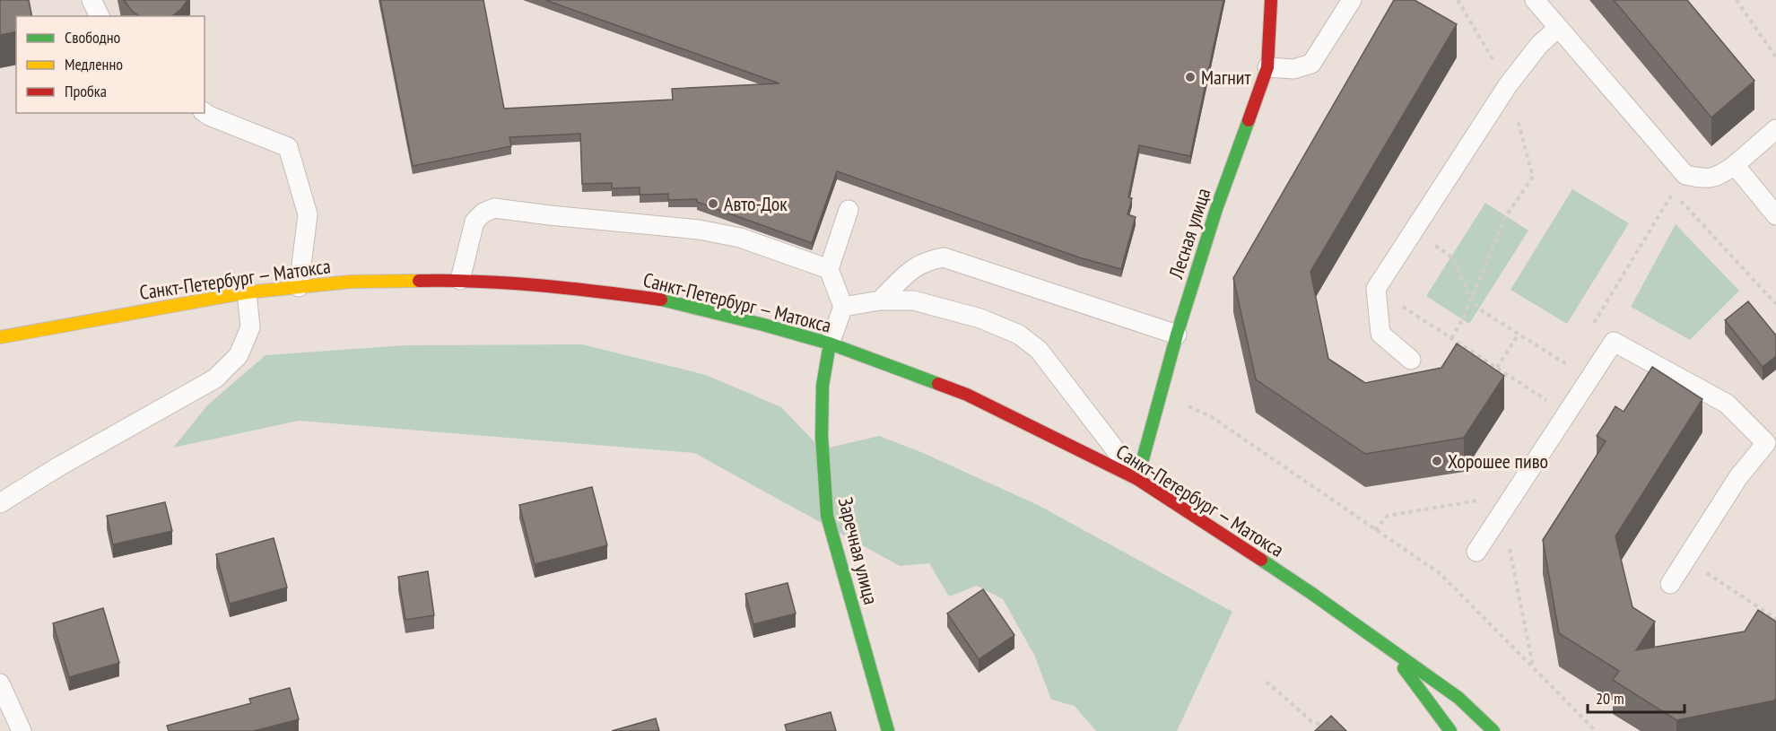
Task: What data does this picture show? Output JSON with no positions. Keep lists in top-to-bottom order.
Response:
{
  "streets": {
    "main road": ["Лесная улица", "Санкт-Петербург — Матокса", "Заречная улица"]
  },
  "crossings": [
    ["Лесная улица", "Санкт-Петербург — Матокса"],
    ["Санкт-Петербург — Матокса", "Заречная улица"]
  ],
  "places": ["Магнит", "Авто-Док", "Хорошее пиво"],
  "legend": ["Свободно", "Медленно", "Пробка"],
  "scale_bar": "20 m"
}
